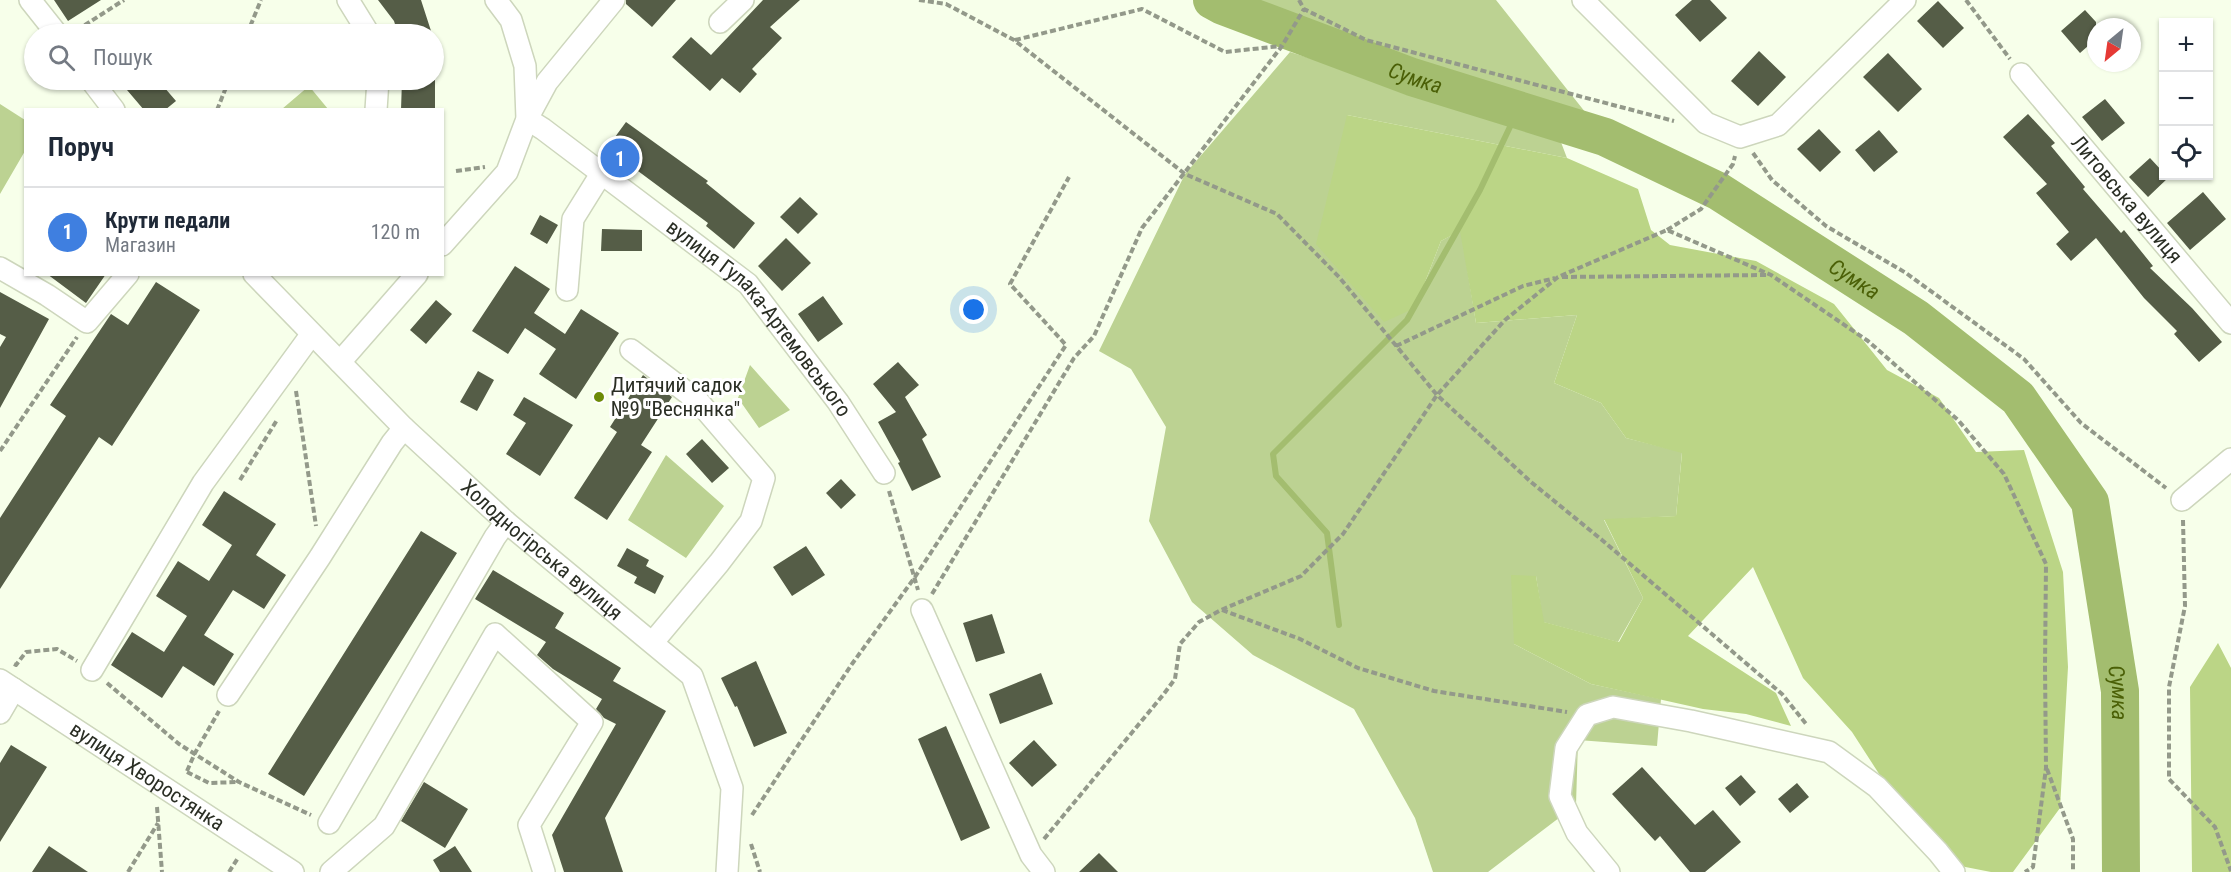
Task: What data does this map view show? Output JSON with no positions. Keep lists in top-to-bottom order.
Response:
{
  "streets": {
    "street": [
      "Литовська вулиця",
      "вулиця Гулака-Артемовського",
      "Холодногірська вулиця",
      "вулиця Хворостянка"
    ]
  },
  "water": ["Сумка"],
  "places": ["Дитячий садок №9 \"Веснянка\""],
  "north": "bottom left",
  "page": {
    "map_buttons": ["+", "−"],
    "search": "Пошук",
    "heading": "Поруч",
    "pins": "1",
    "list": [
      {
        "mark": "1",
        "name": "Крути педали",
        "note": "Магазин",
        "value": "120 m"
      }
    ]
  }
}
